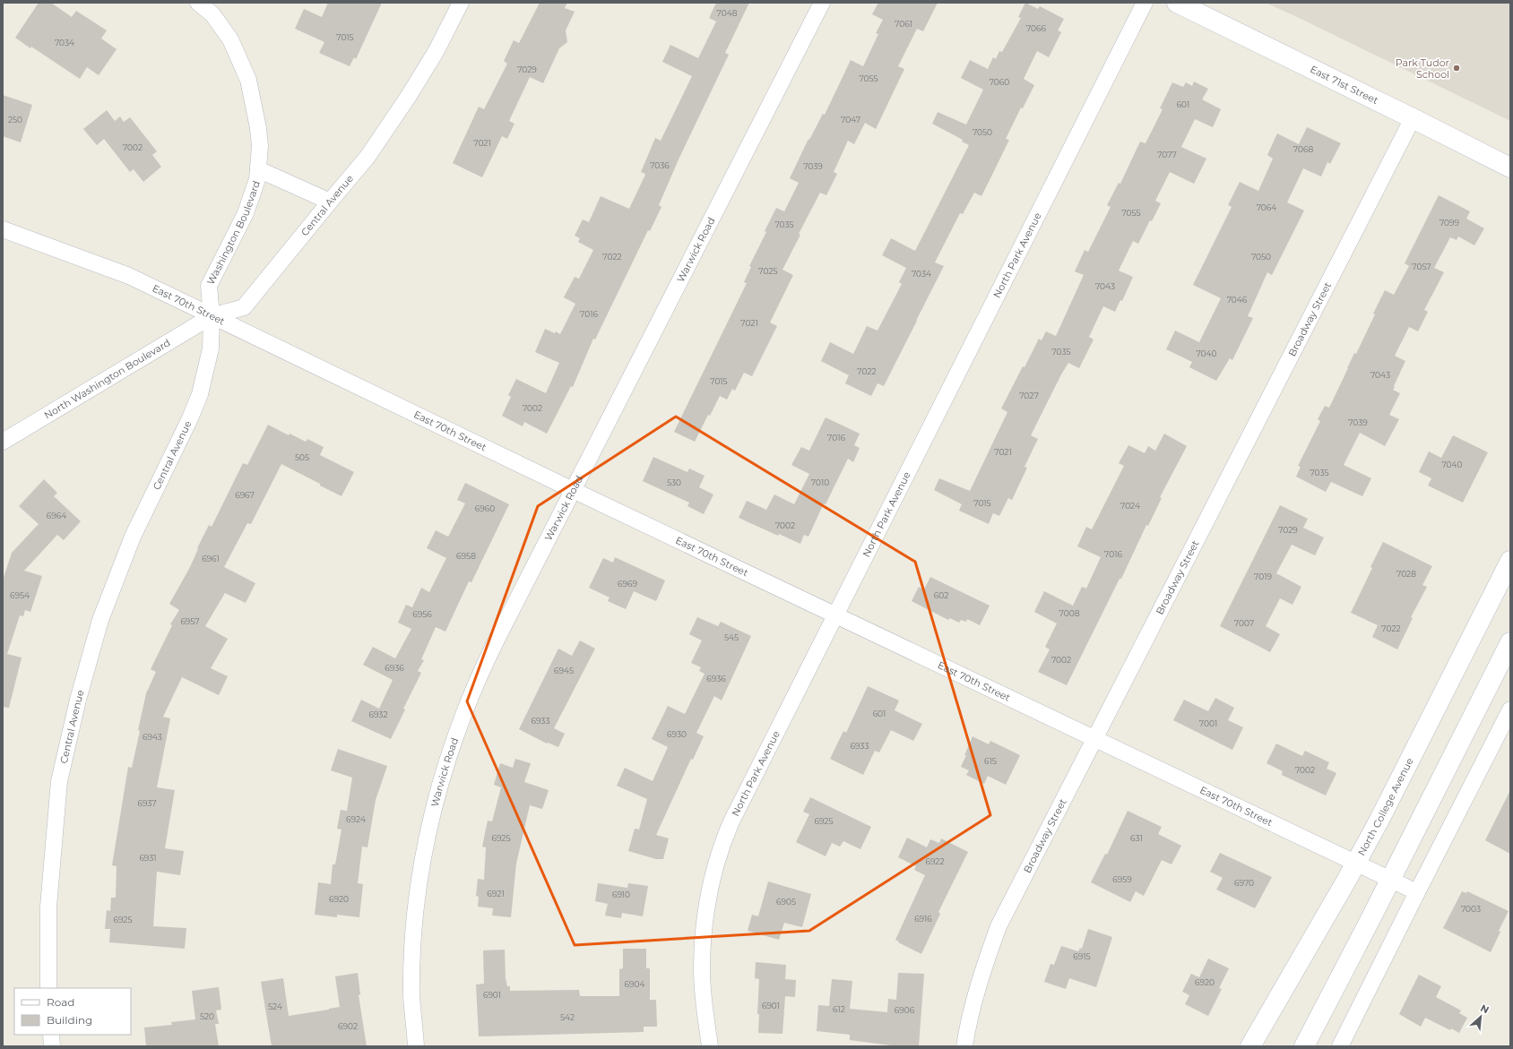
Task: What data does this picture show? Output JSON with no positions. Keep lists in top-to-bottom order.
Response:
{
  "streets": {
    "main road": ["East 71st Street", "North College Avenue"],
    "street": [
      "Central Avenue",
      "Washington Boulevard",
      "Warwick Road",
      "North Park Avenue",
      "East 70th Street",
      "Broadway Street",
      "North Washington Boulevard"
    ]
  },
  "crossings": [
    ["East 71st Street", "Broadway Street"],
    ["Central Avenue", "Washington Boulevard"],
    ["Central Avenue", "East 70th Street"],
    ["Central Avenue", "North Washington Boulevard"],
    ["Washington Boulevard", "East 70th Street"],
    ["Washington Boulevard", "North Washington Boulevard"],
    ["Warwick Road", "East 70th Street"],
    ["North Park Avenue", "East 70th Street"],
    ["East 70th Street", "Broadway Street"],
    ["East 70th Street", "North Washington Boulevard"],
    ["East 70th Street", "North College Avenue"]
  ],
  "places": ["Park Tudor School"],
  "house_numbers": [
    "7048",
    "7061",
    "7066",
    "7015",
    "7034",
    "7029",
    "7055",
    "7060",
    "601",
    "250",
    "7047",
    "7050",
    "7021",
    "7002",
    "7068",
    "7077",
    "7036",
    "7039",
    "7064",
    "7055",
    "7099",
    "7035",
    "7022",
    "7050",
    "7057",
    "7025",
    "7034",
    "7043",
    "7046",
    "7016",
    "7021",
    "7035",
    "7040",
    "7022",
    "7043",
    "7015",
    "7027",
    "7002",
    "7039",
    "7016",
    "7021",
    "505",
    "7040",
    "7035",
    "530",
    "7010",
    "6967",
    "7015",
    "7024",
    "6960",
    "6964",
    "7002",
    "7029",
    "7016",
    "6958",
    "6961",
    "7028",
    "7019",
    "6969",
    "6954",
    "602",
    "7008",
    "6956",
    "6957",
    "7007",
    "7022",
    "545",
    "7002",
    "6936",
    "6945",
    "6936",
    "601",
    "6932",
    "6933",
    "7001",
    "6930",
    "6943",
    "6933",
    "615",
    "7002",
    "6937",
    "6924",
    "6925",
    "6925",
    "631",
    "6931",
    "6922",
    "6959",
    "6970",
    "6921",
    "6910",
    "6920",
    "6905",
    "7003",
    "6916",
    "6925",
    "6915",
    "6920",
    "6904",
    "6901",
    "6901",
    "524",
    "612",
    "6906",
    "520",
    "542",
    "6902"
  ],
  "legend": ["Road", "Building"],
  "north": "top right"
}
